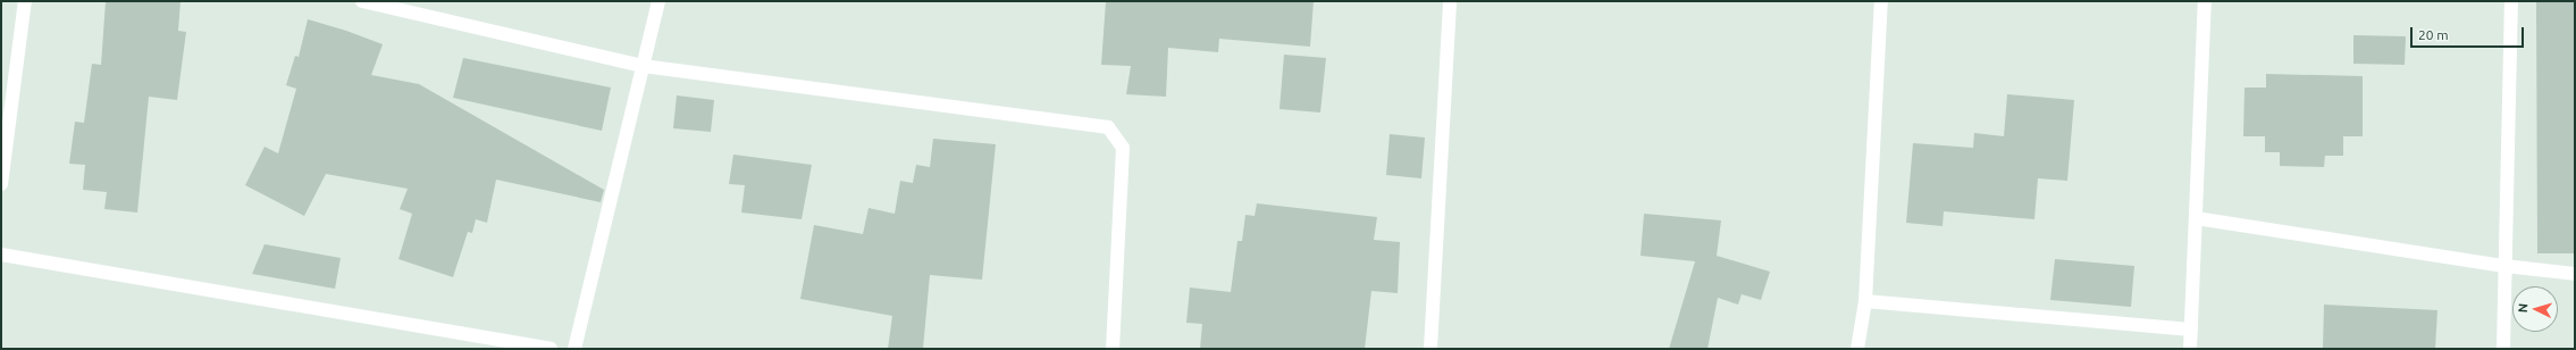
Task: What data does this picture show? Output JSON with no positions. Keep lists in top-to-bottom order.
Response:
{
  "scale_bar": "20 m",
  "north": "left"
}
